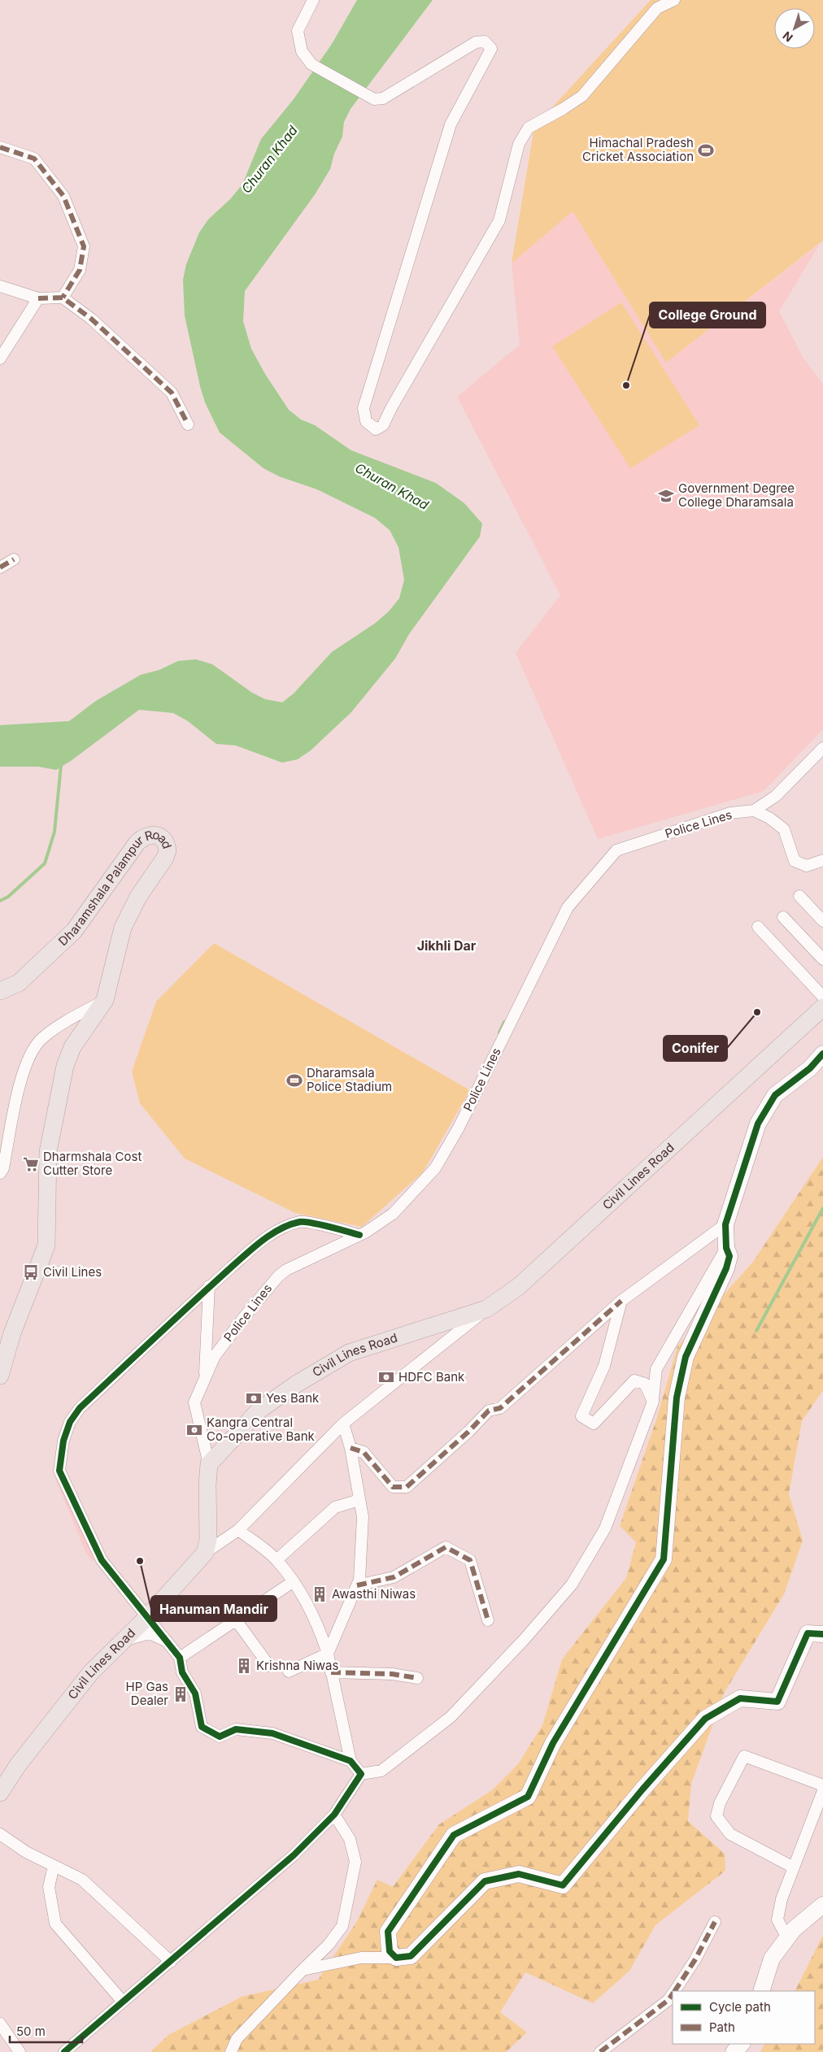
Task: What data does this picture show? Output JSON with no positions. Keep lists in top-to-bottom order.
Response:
{
  "streets": {
    "main road": ["Dharamshala Palampur Road", "Civil Lines Road"],
    "street": ["Police Lines"]
  },
  "crossings": [
    ["Police Lines", "Civil Lines Road"]
  ],
  "districts": ["Jikhli Dar"],
  "water": ["Churan Khad"],
  "places": {
    "sports": ["Himachal Pradesh Cricket Association", "Dharamsala Police Stadium"],
    "other": ["College Ground", "Conifer", "Hanuman Mandir"],
    "school or university": ["Government Degree College Dharamsala"],
    "supermarket": ["Dharmshala Cost Cutter Store"],
    "bus stop": ["Civil Lines"],
    "bank": ["HDFC Bank", "Yes Bank", "Kangra Central Co-operative Bank"],
    "building": ["Awasthi Niwas", "Krishna Niwas", "HP Gas Dealer"]
  },
  "legend": ["Cycle path", "Path"],
  "scale_bar": "50 m",
  "north": "bottom left"
}
